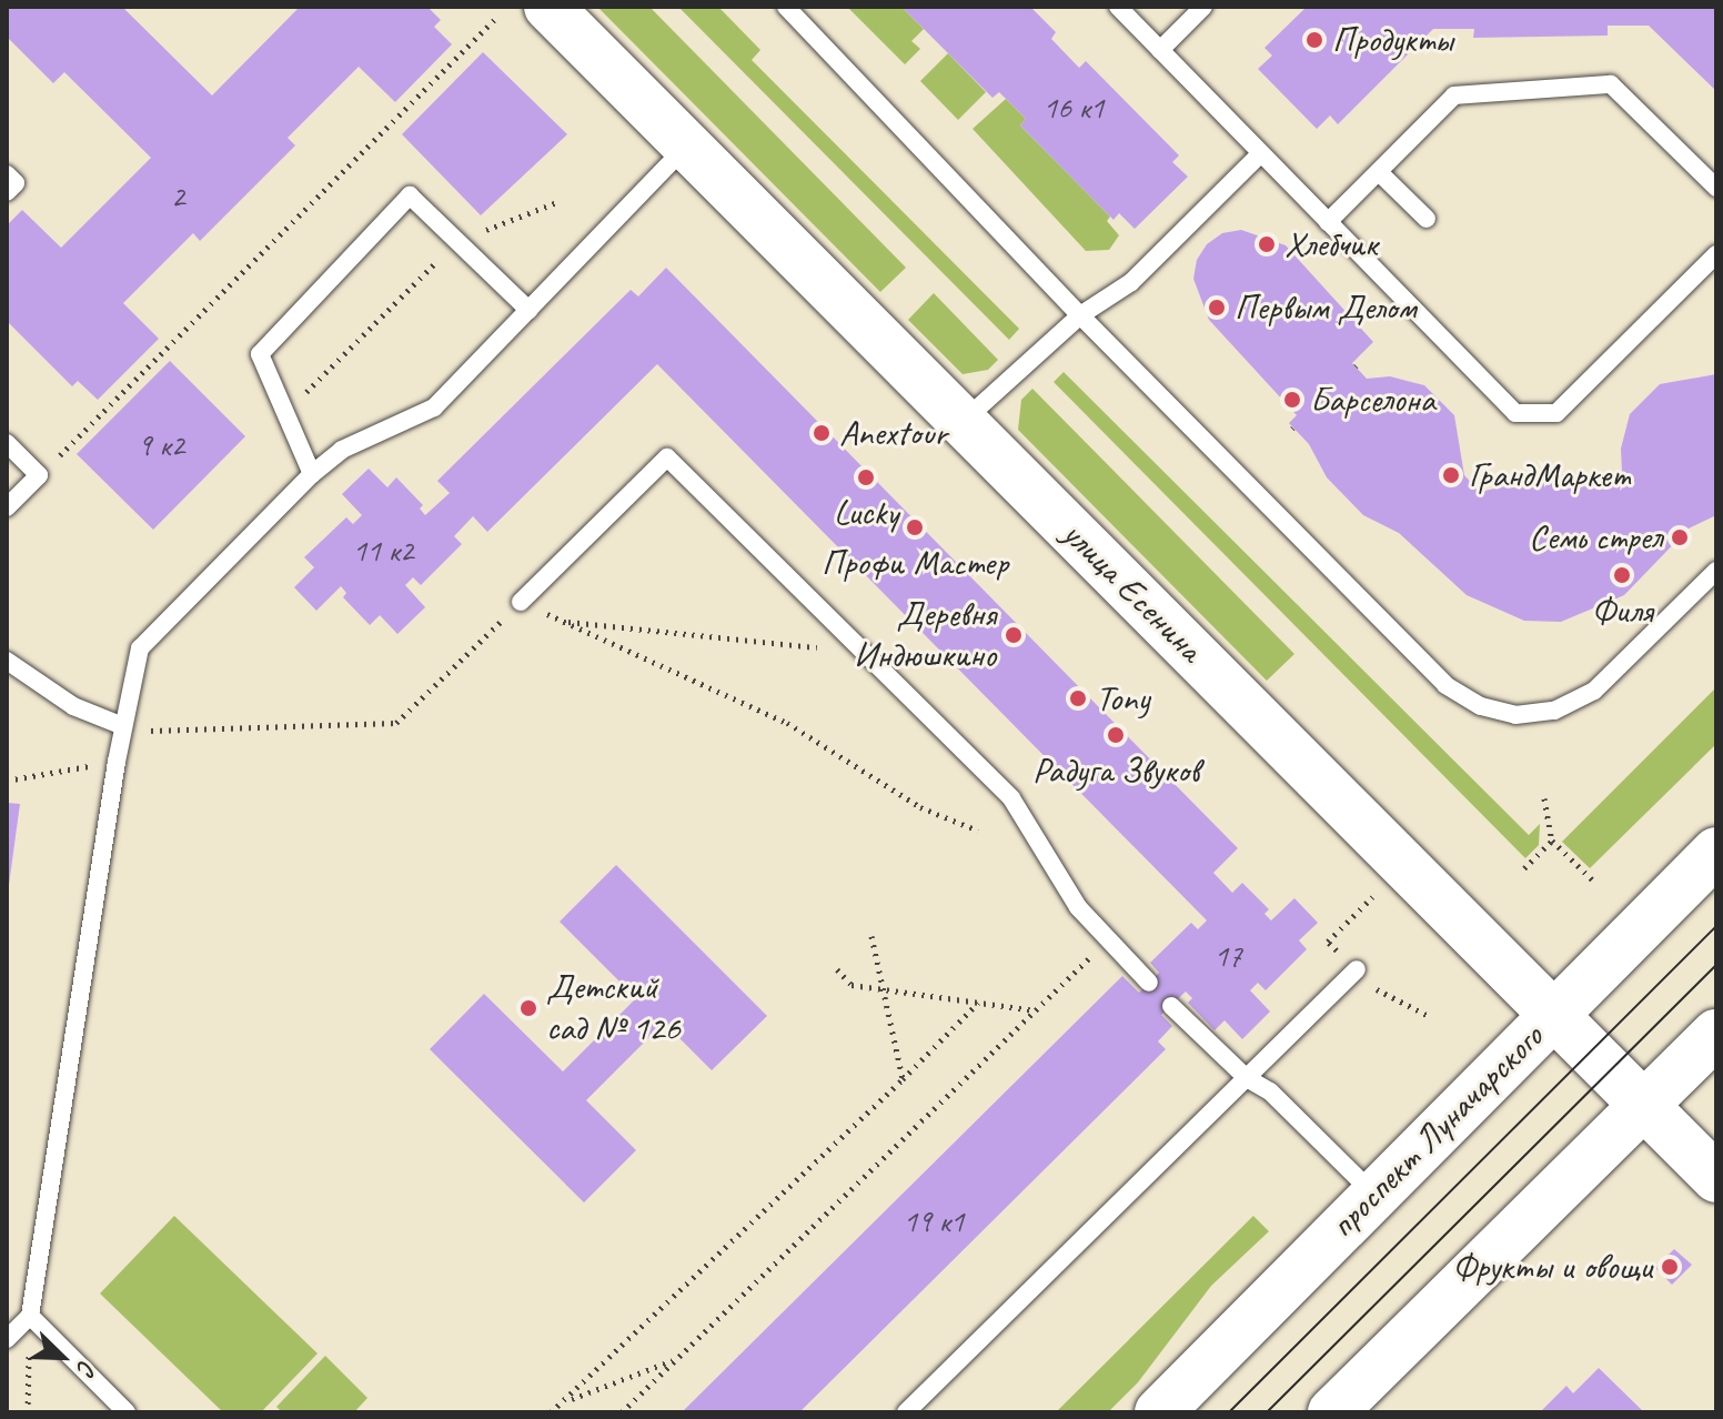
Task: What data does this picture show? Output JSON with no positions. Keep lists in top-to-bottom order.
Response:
{
  "streets": {
    "street": ["улица Есенина", "проспект Луначарского"]
  },
  "crossings": [
    ["улица Есенина", "проспект Луначарского"]
  ],
  "places": [
    "Продукты",
    "Хлебчик",
    "Первым Делом",
    "Барселона",
    "Anextour",
    "ГрандМаркет",
    "Lucky",
    "Профи Мастер",
    "Семь стрел",
    "Филя",
    "Деревня Индюшкино",
    "Tony",
    "Радуга Звуков",
    "Детский сад № 126",
    "Фрукты и овощи"
  ],
  "house_numbers": [
    "16 к1",
    "2",
    "9 к2",
    "11 к2",
    "17",
    "19 к1"
  ],
  "north": "bottom right"
}
